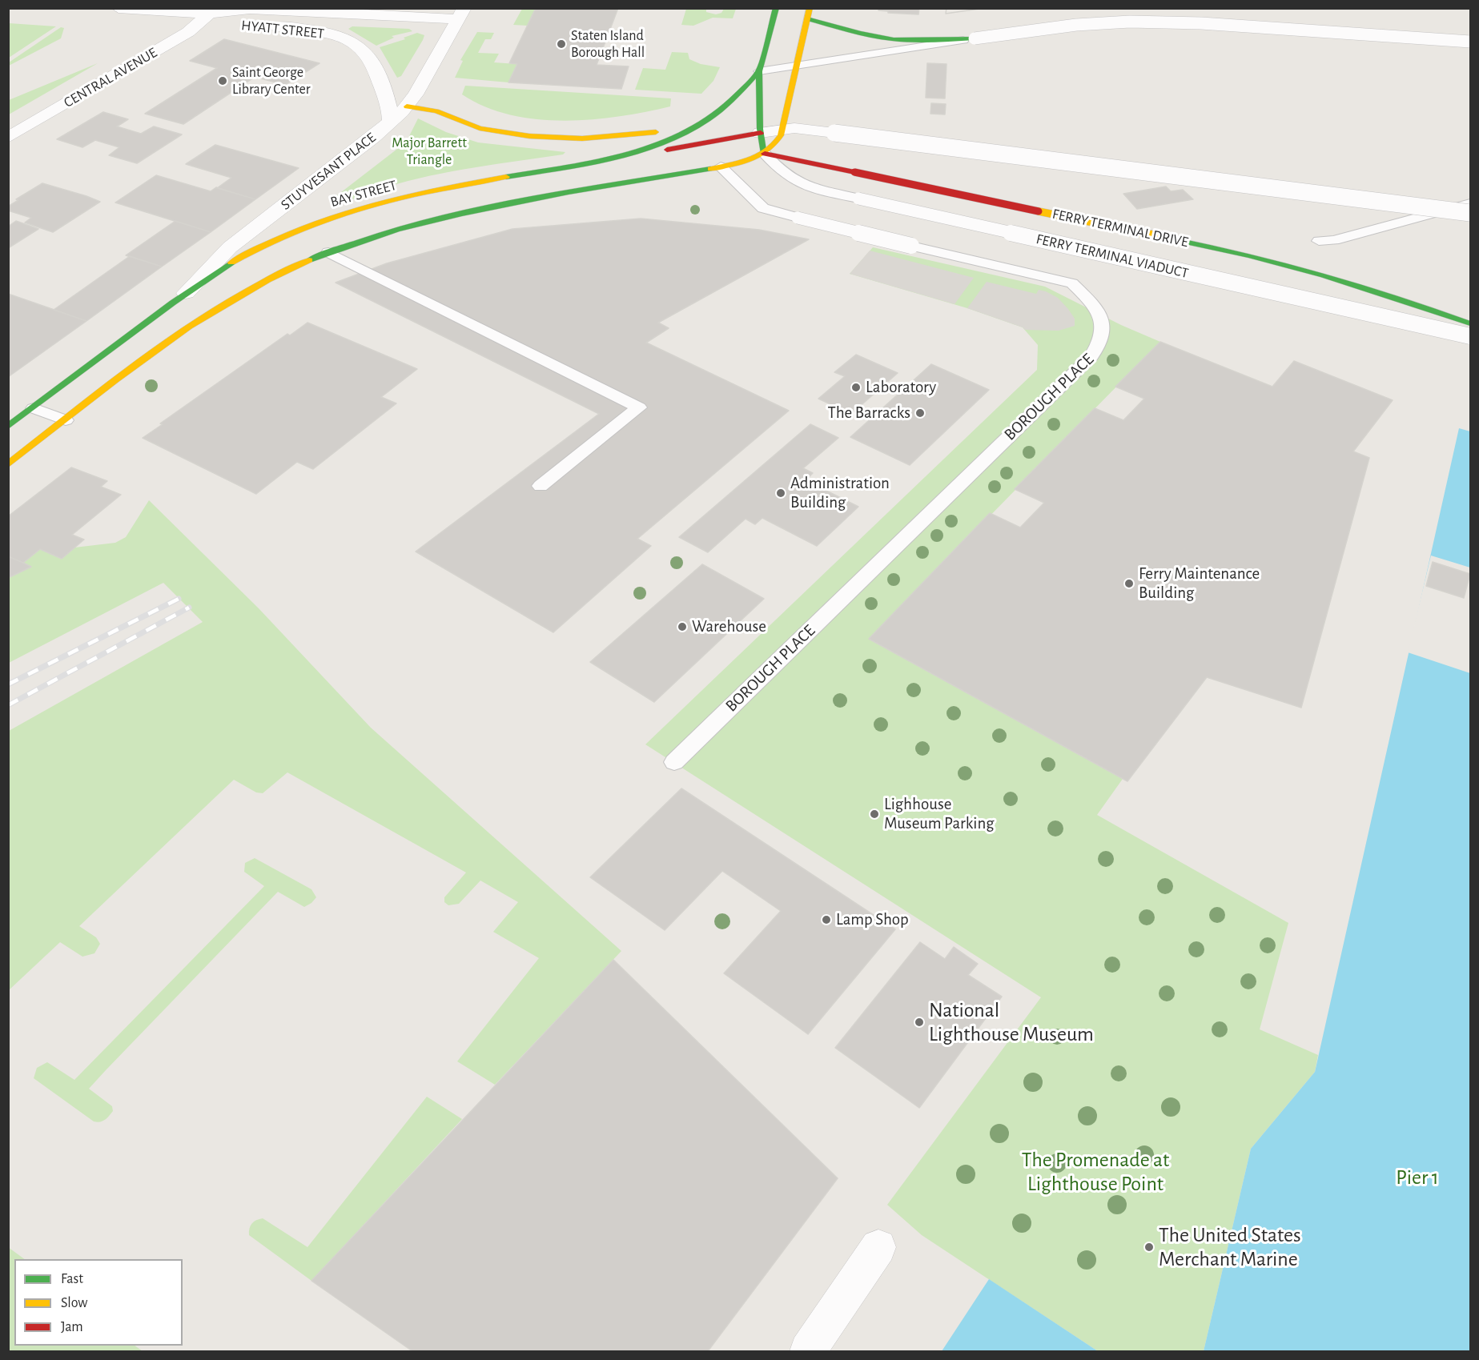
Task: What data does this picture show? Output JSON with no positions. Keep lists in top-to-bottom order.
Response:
{
  "streets": {
    "main road": ["BAY STREET", "FERRY TERMINAL DRIVE"],
    "street": ["HYATT STREET", "CENTRAL AVENUE", "STUYVESANT PLACE"],
    "lane": ["FERRY TERMINAL VIADUCT", "BOROUGH PLACE"]
  },
  "crossings": [
    ["HYATT STREET", "CENTRAL AVENUE"],
    ["HYATT STREET", "STUYVESANT PLACE"],
    ["STUYVESANT PLACE", "BAY STREET"],
    ["FERRY TERMINAL DRIVE", "FERRY TERMINAL VIADUCT"]
  ],
  "parks": ["Major Barrett Triangle", "The Promenade at Lighthouse Point", "Pier 1"],
  "places": [
    "Staten Island Borough Hall",
    "Saint George Library Center",
    "Laboratory",
    "The Barracks",
    "Administration Building",
    "Ferry Maintenance Building",
    "Warehouse",
    "Lighhouse Museum Parking",
    "Lamp Shop",
    "National Lighthouse Museum",
    "The United States Merchant Marine"
  ],
  "legend": ["Fast", "Slow", "Jam"]
}
